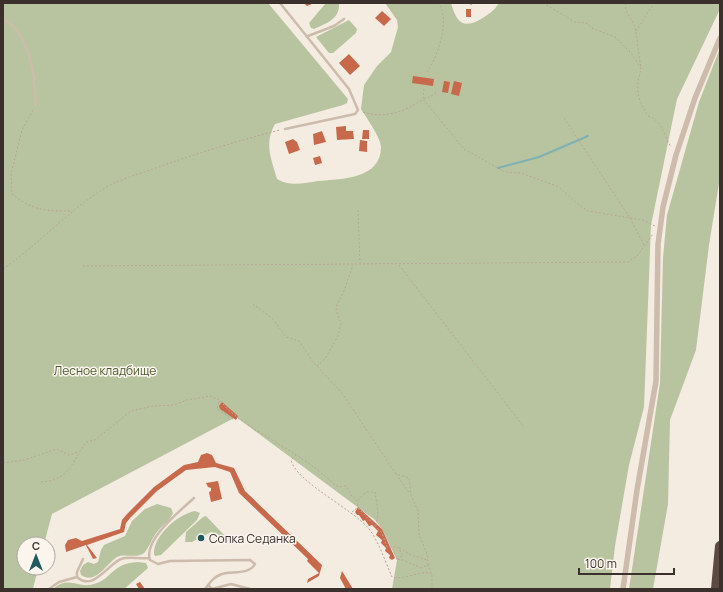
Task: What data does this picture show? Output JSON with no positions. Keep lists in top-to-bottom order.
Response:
{
  "parks": ["Лесное кладбище"],
  "places": ["Сопка Седанка"],
  "scale_bar": "100 m",
  "north": "top"
}
